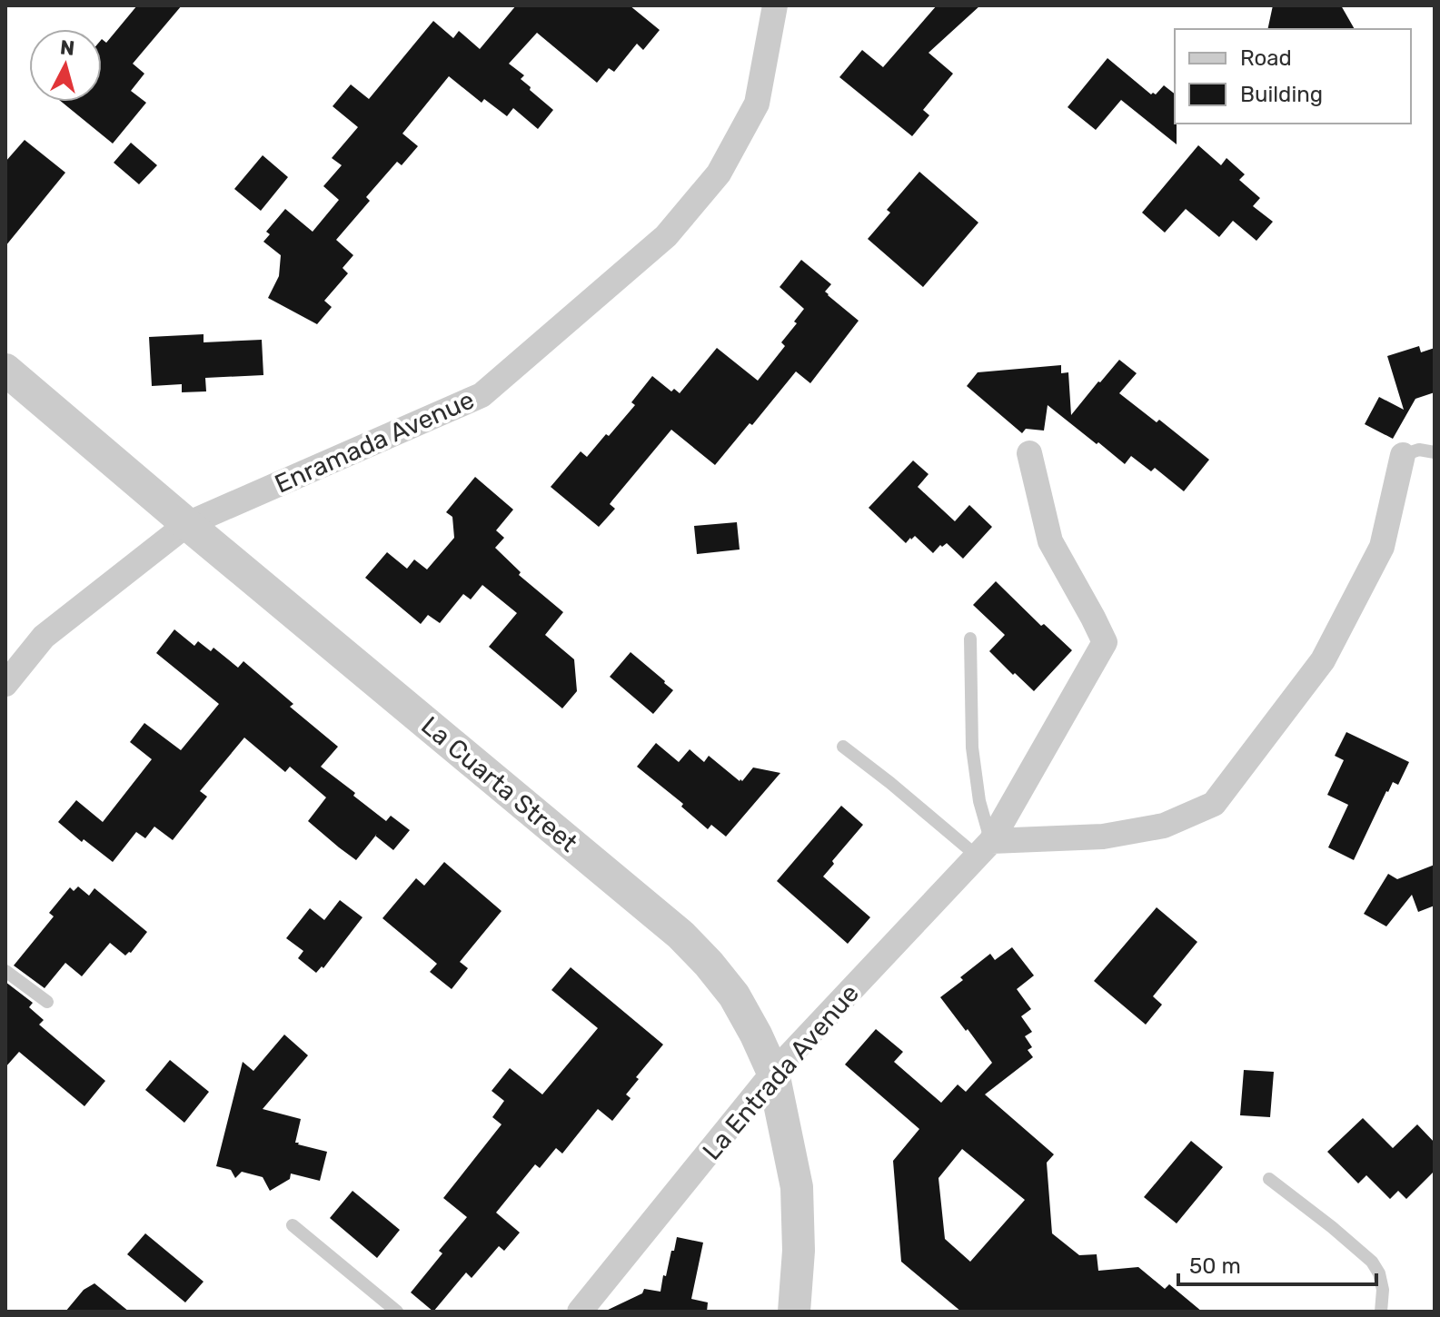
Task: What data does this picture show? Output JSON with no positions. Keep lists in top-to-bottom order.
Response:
{
  "streets": {
    "street": ["Enramada Avenue", "La Cuarta Street", "La Entrada Avenue"]
  },
  "crossings": [
    ["Enramada Avenue", "La Cuarta Street"],
    ["La Cuarta Street", "La Entrada Avenue"]
  ],
  "legend": ["Road", "Building"],
  "scale_bar": "50 m",
  "north": "top"
}
